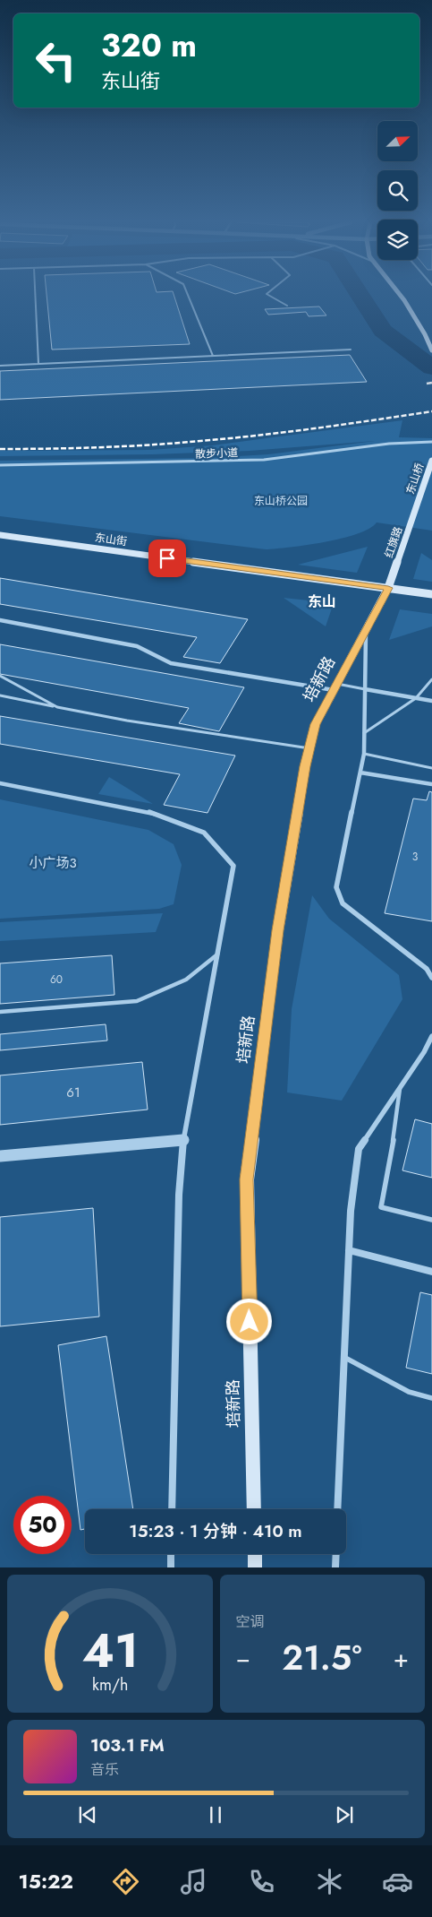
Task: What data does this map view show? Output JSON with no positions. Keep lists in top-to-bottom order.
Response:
{
  "streets": {
    "main road": [
      "东山桥",
      "东山街",
      "红旗路",
      "培新路"
    ],
    "street": ["散步小道"]
  },
  "crossings": [
    ["东山桥", "红旗路"],
    ["东山街", "红旗路"],
    ["东山街", "培新路"],
    ["红旗路", "培新路"]
  ],
  "districts": ["东山"],
  "parks": ["东山桥公园", "小广场3"],
  "house_numbers": ["3", "60", "61"],
  "north": "top right",
  "page": {
    "turn": ["320 m", "东山街"],
    "limit": "50",
    "trip": "15:23 · 1 分钟 · 410 m",
    "tile": "空调",
    "heat": ["−", "21.5°", "+"],
    "song": ["103.1 FM", "音乐"],
    "tabs": "15:22",
    "gauge": ["41", "km/h"]
  }
}
